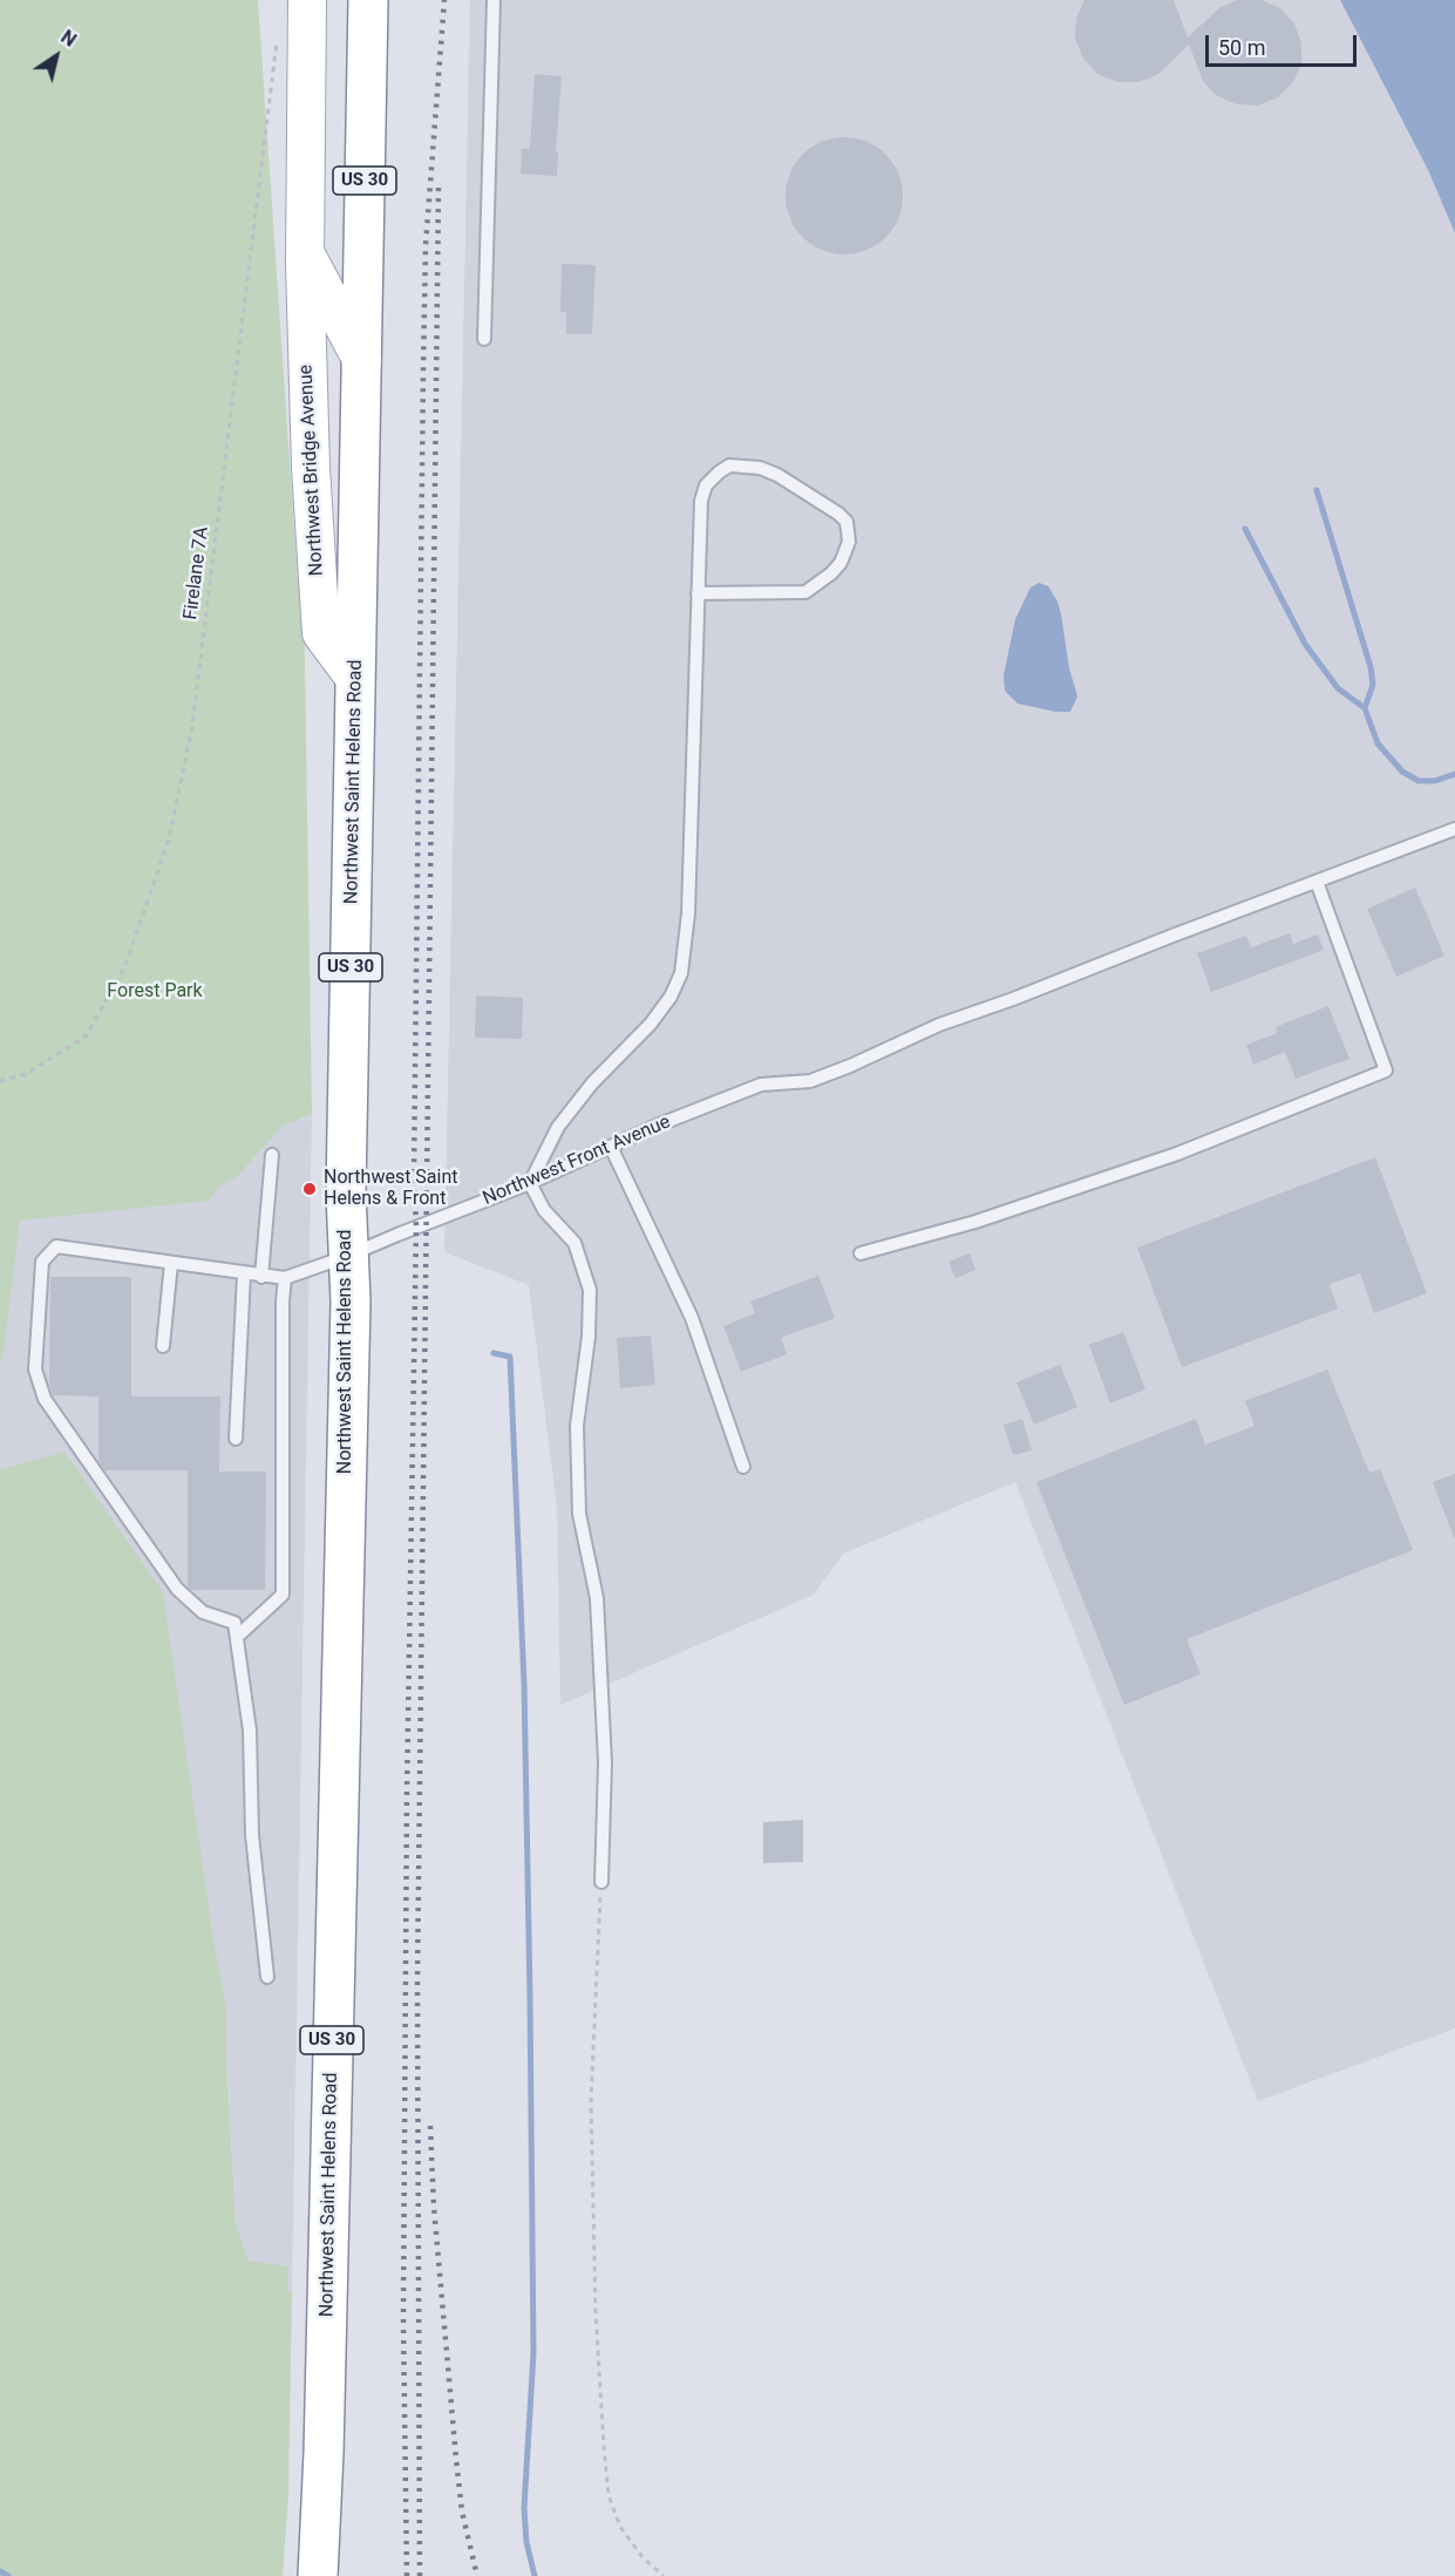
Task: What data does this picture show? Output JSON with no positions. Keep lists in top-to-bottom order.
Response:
{
  "streets": {
    "highway": ["US 30", "Northwest Saint Helens Road"],
    "main road": ["Northwest Bridge Avenue"],
    "lane": ["Northwest Front Avenue"],
    "path": ["Firelane 7A"]
  },
  "crossings": [
    ["Northwest Bridge Avenue", "Northwest Saint Helens Road"],
    ["Northwest Saint Helens Road", "Northwest Front Avenue"]
  ],
  "parks": ["Forest Park"],
  "places": ["Northwest Saint Helens & Front"],
  "scale_bar": "50 m",
  "north": "top right"
}
